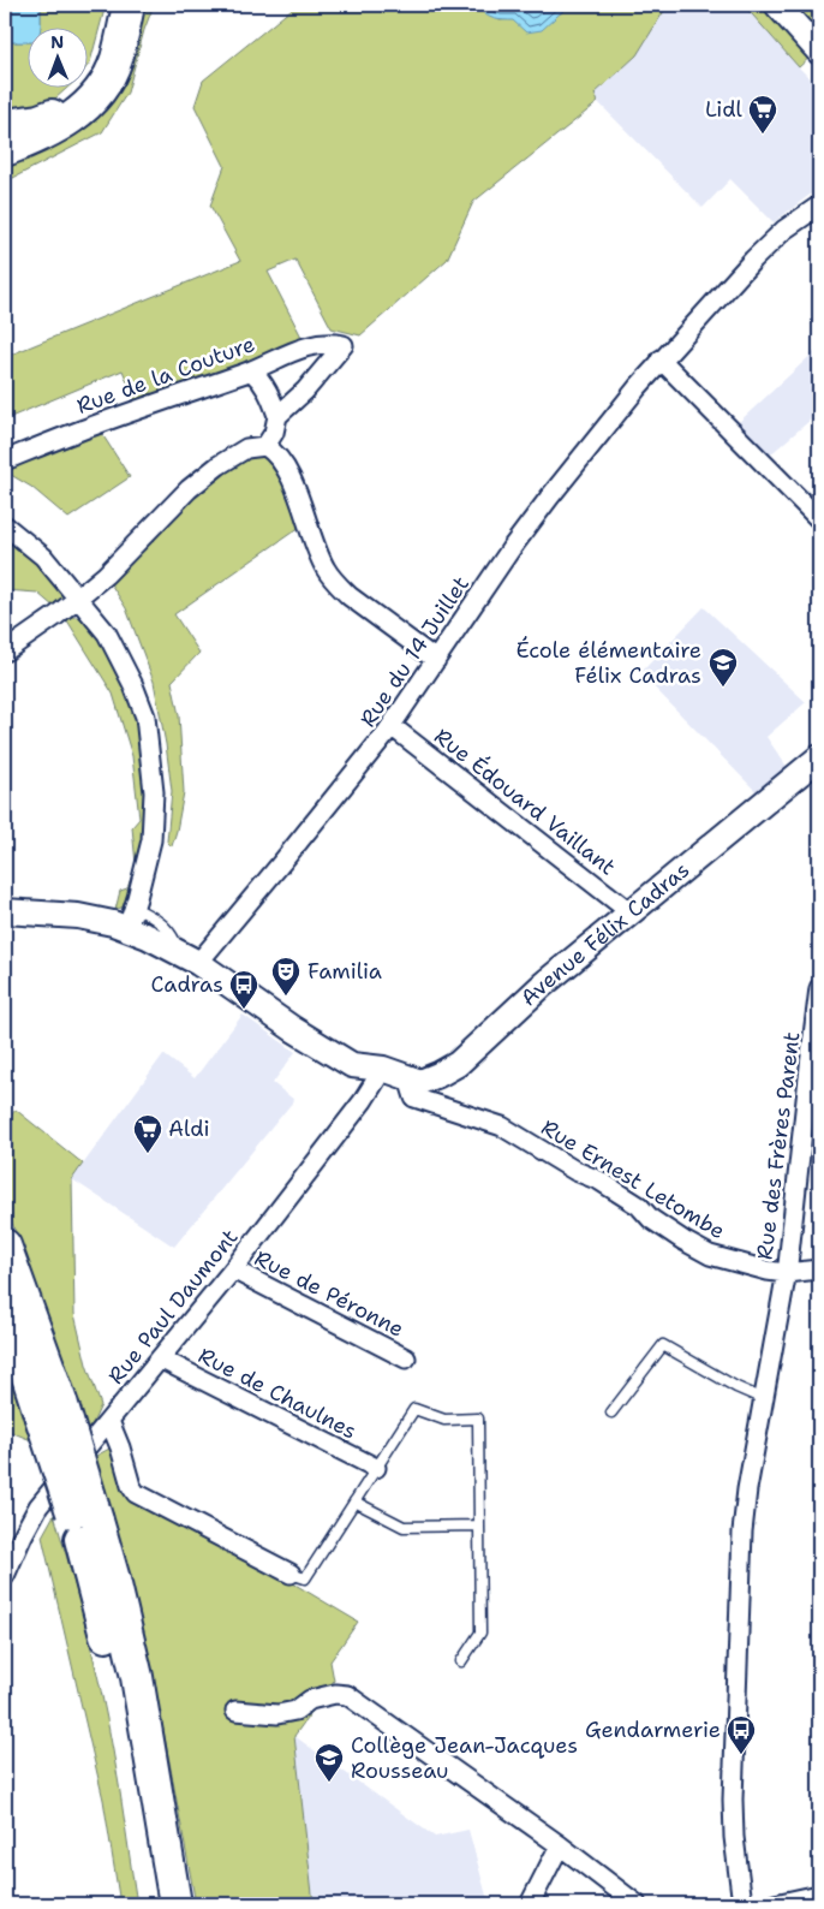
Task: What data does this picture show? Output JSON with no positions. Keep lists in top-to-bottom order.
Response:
{
  "streets": {
    "street": [
      "Rue de la Couture",
      "Rue du 14 Juillet",
      "Rue Édouard Vaillant",
      "Avenue Félix Cadras",
      "Rue des Frères Parent",
      "Rue Ernest Letombe",
      "Rue de Péronne",
      "Rue Paul Daumont",
      "Rue de Chaulnes"
    ]
  },
  "crossings": [
    ["Rue du 14 Juillet", "Rue Édouard Vaillant"],
    ["Rue du 14 Juillet", "Avenue Félix Cadras"],
    ["Rue Édouard Vaillant", "Avenue Félix Cadras"],
    ["Avenue Félix Cadras", "Rue Ernest Letombe"],
    ["Avenue Félix Cadras", "Rue Paul Daumont"],
    ["Rue des Frères Parent", "Rue Ernest Letombe"],
    ["Rue de Péronne", "Rue Paul Daumont"],
    ["Rue Paul Daumont", "Rue de Chaulnes"]
  ],
  "places": {
    "supermarket": ["Lidl", "Aldi"],
    "school or university": ["École élémentaire Félix Cadras", "Collège Jean-Jacques Rousseau"],
    "theatre": ["Familia"],
    "bus stop": ["Cadras", "Gendarmerie"]
  },
  "north": "top"
}
